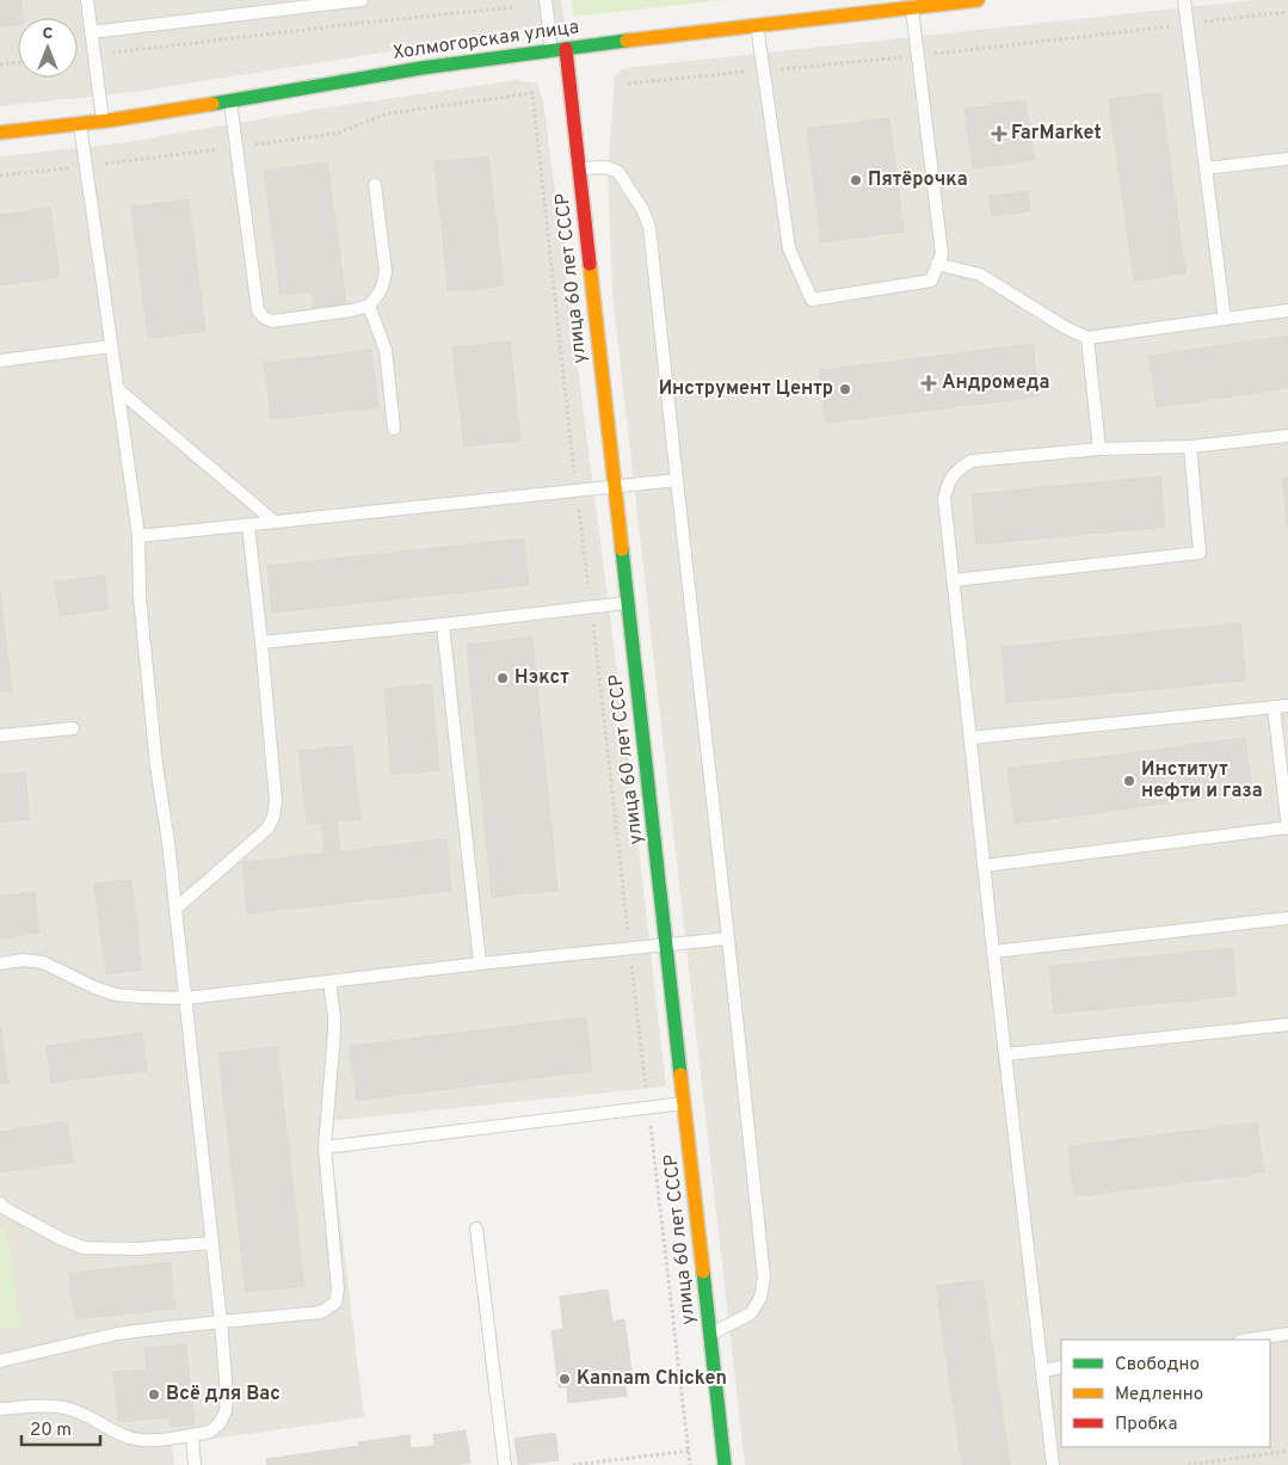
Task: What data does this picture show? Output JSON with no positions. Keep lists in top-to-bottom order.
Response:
{
  "streets": {
    "main road": ["Холмогорская улица", "улица 60 лет СССР"]
  },
  "crossings": [
    ["Холмогорская улица", "улица 60 лет СССР"]
  ],
  "places": {
    "health": ["FarMarket", "Андромеда"],
    "other": [
      "Пятёрочка",
      "Инструмент Центр",
      "Нэкст",
      "Институт нефти и газа",
      "Kannam Chicken",
      "Всё для Вас"
    ]
  },
  "legend": ["Свободно", "Медленно", "Пробка"],
  "scale_bar": "20 m",
  "north": "top"
}
